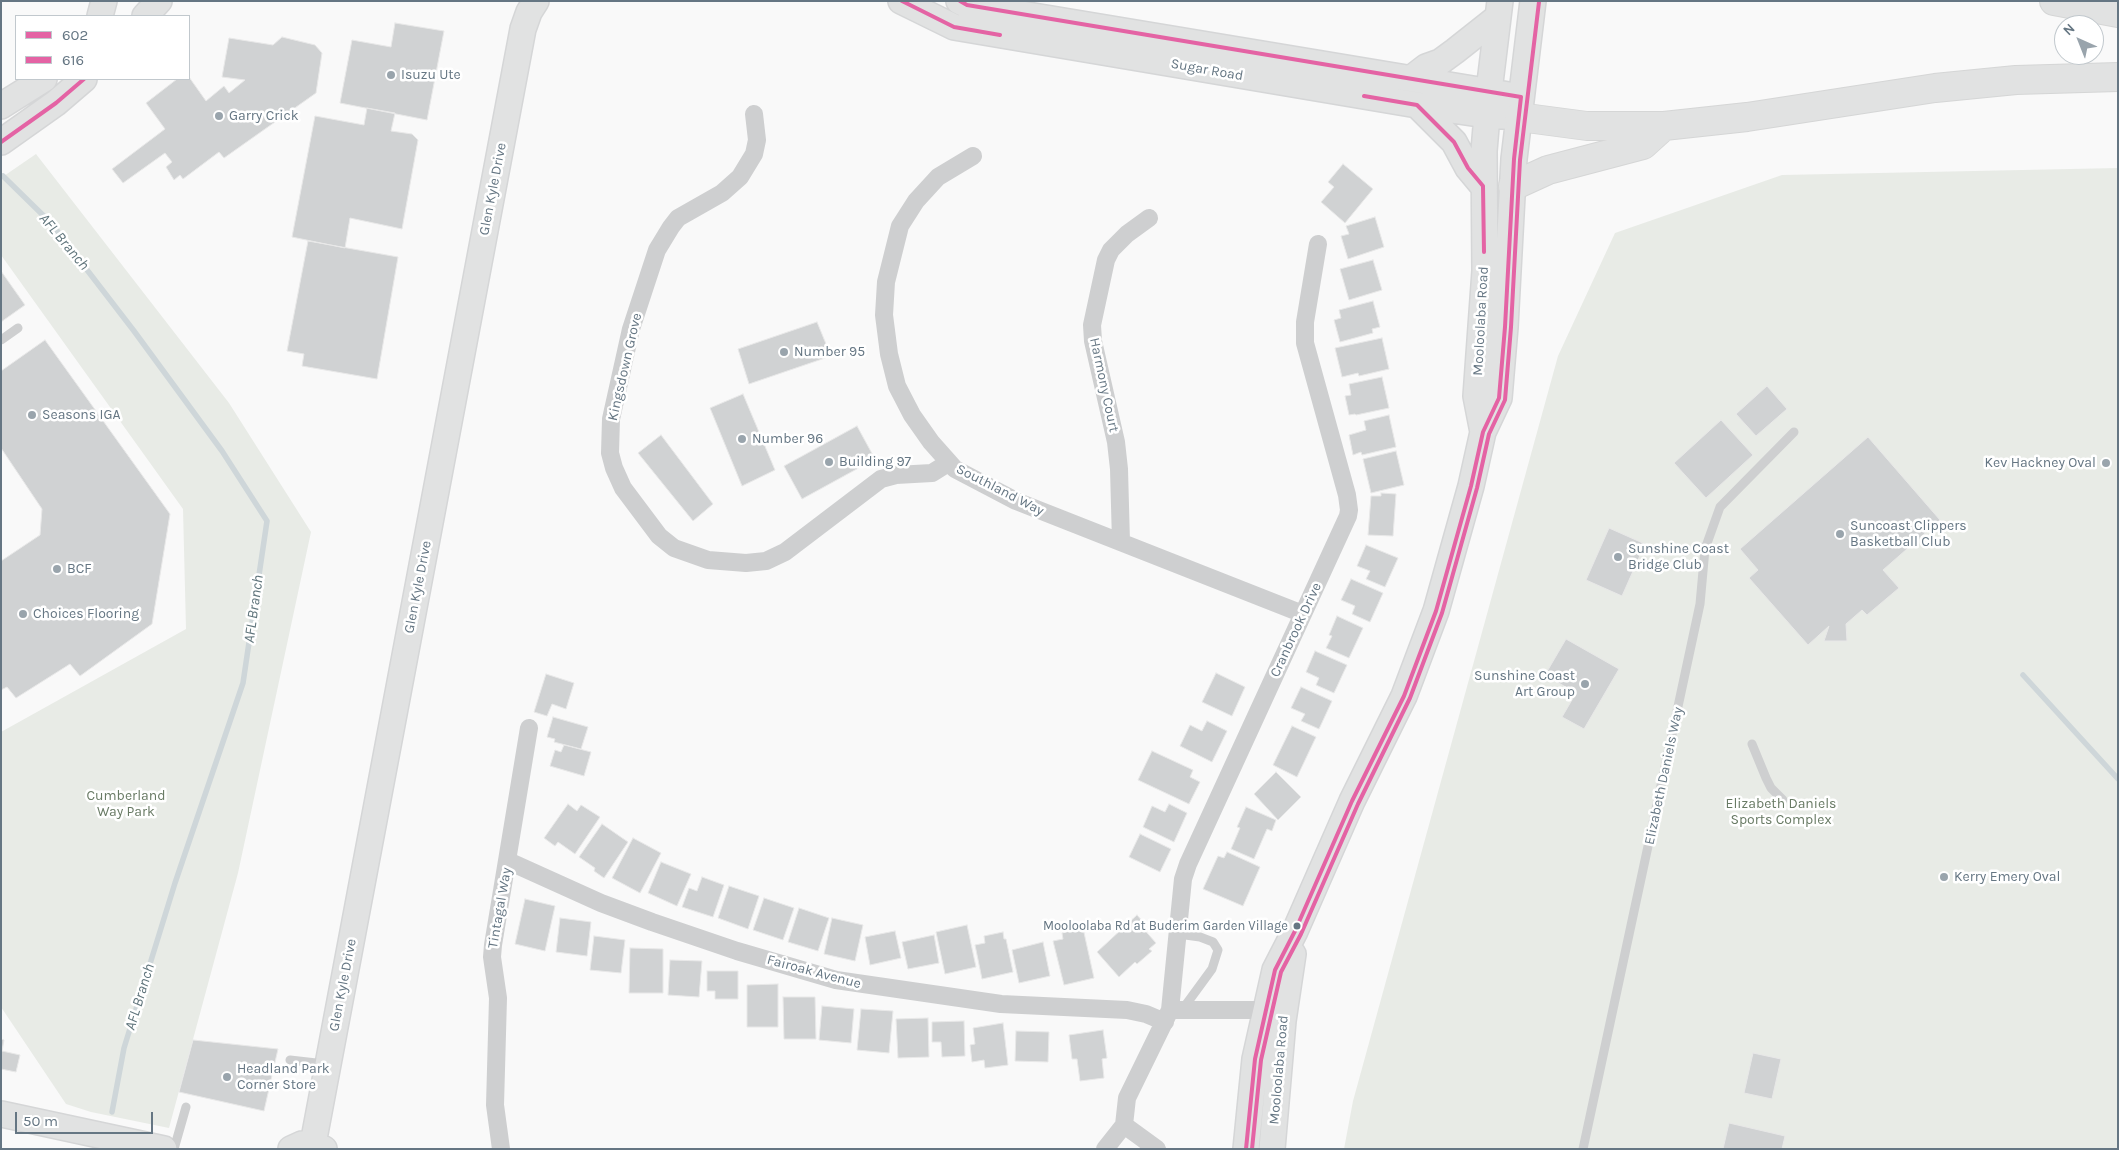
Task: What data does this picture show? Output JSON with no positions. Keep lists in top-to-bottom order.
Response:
{
  "streets": {
    "main road": ["Sugar Road", "Glen Kyle Drive", "Mooloolaba Road"],
    "street": [
      "Kingsdown Grove",
      "Harmony Court",
      "Southland Way",
      "Cranbrook Drive",
      "Tintagal Way",
      "Fairoak Avenue"
    ],
    "lane": ["Elizabeth Daniels Way"]
  },
  "crossings": [
    ["Sugar Road", "Mooloolaba Road"],
    ["Mooloolaba Road", "Fairoak Avenue"],
    ["Kingsdown Grove", "Southland Way"],
    ["Harmony Court", "Southland Way"],
    ["Southland Way", "Cranbrook Drive"],
    ["Cranbrook Drive", "Fairoak Avenue"],
    ["Tintagal Way", "Fairoak Avenue"]
  ],
  "water": ["AFL Branch"],
  "parks": ["Cumberland Way Park", "Elizabeth Daniels Sports Complex"],
  "places": [
    "Isuzu Ute",
    "Garry Crick",
    "Number 95",
    "Seasons IGA",
    "Number 96",
    "Building 97",
    "Kev Hackney Oval",
    "Suncoast Clippers Basketball Club",
    "Sunshine Coast Bridge Club",
    "BCF",
    "Choices Flooring",
    "Sunshine Coast Art Group",
    "Kerry Emery Oval",
    "Mooloolaba Rd at Buderim Garden Village",
    "Headland Park Corner Store"
  ],
  "lines": ["transit line 602", "transit line 616"],
  "legend": ["602", "616"],
  "scale_bar": "50 m",
  "north": "top left"
}
